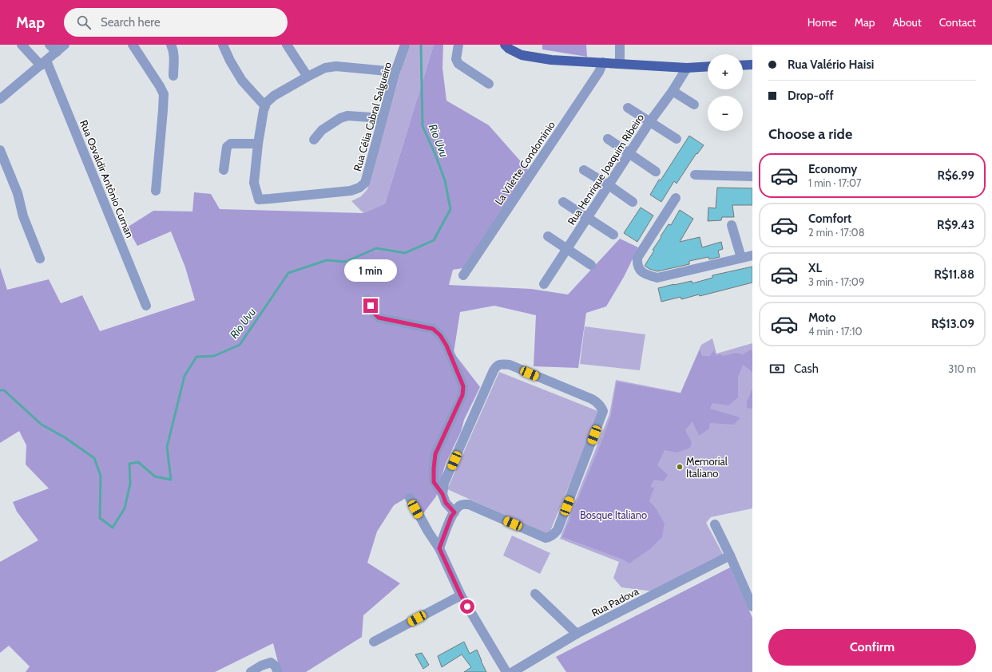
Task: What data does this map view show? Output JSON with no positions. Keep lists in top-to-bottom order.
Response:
{
  "streets": {
    "street": [
      "Rua Célia Cabral Salgueiro",
      "La Vilette Condomínio",
      "Rua Henrique Joaquim Ribeiro",
      "Rua Osvaldir Antônio Cuman",
      "Rua Padova"
    ]
  },
  "water": ["Rio Uvu"],
  "parks": ["Bosque Italiano"],
  "places": ["Memorial Italiano"],
  "page": {
    "header": "Map",
    "search": "Search here",
    "nav": [
      "Home",
      "Map",
      "About",
      "Contact"
    ],
    "banner": ["Rua Valério Haisi", "Drop-off"],
    "map_buttons": ["+", "−"],
    "heading": "Choose a ride",
    "list": [
      {
        "name": "Economy",
        "note": "1 min · 17:07",
        "value": "R$6.99"
      },
      {
        "name": "Comfort",
        "note": "2 min · 17:08",
        "value": "R$9.43"
      },
      {
        "name": "XL",
        "note": "3 min · 17:09",
        "value": "R$11.88"
      },
      {
        "name": "Moto",
        "note": "4 min · 17:10",
        "value": "R$13.09"
      }
    ],
    "bubble": "1 min",
    "pay": ["Cash", "310 m"],
    "buttons": "Confirm"
  }
}
